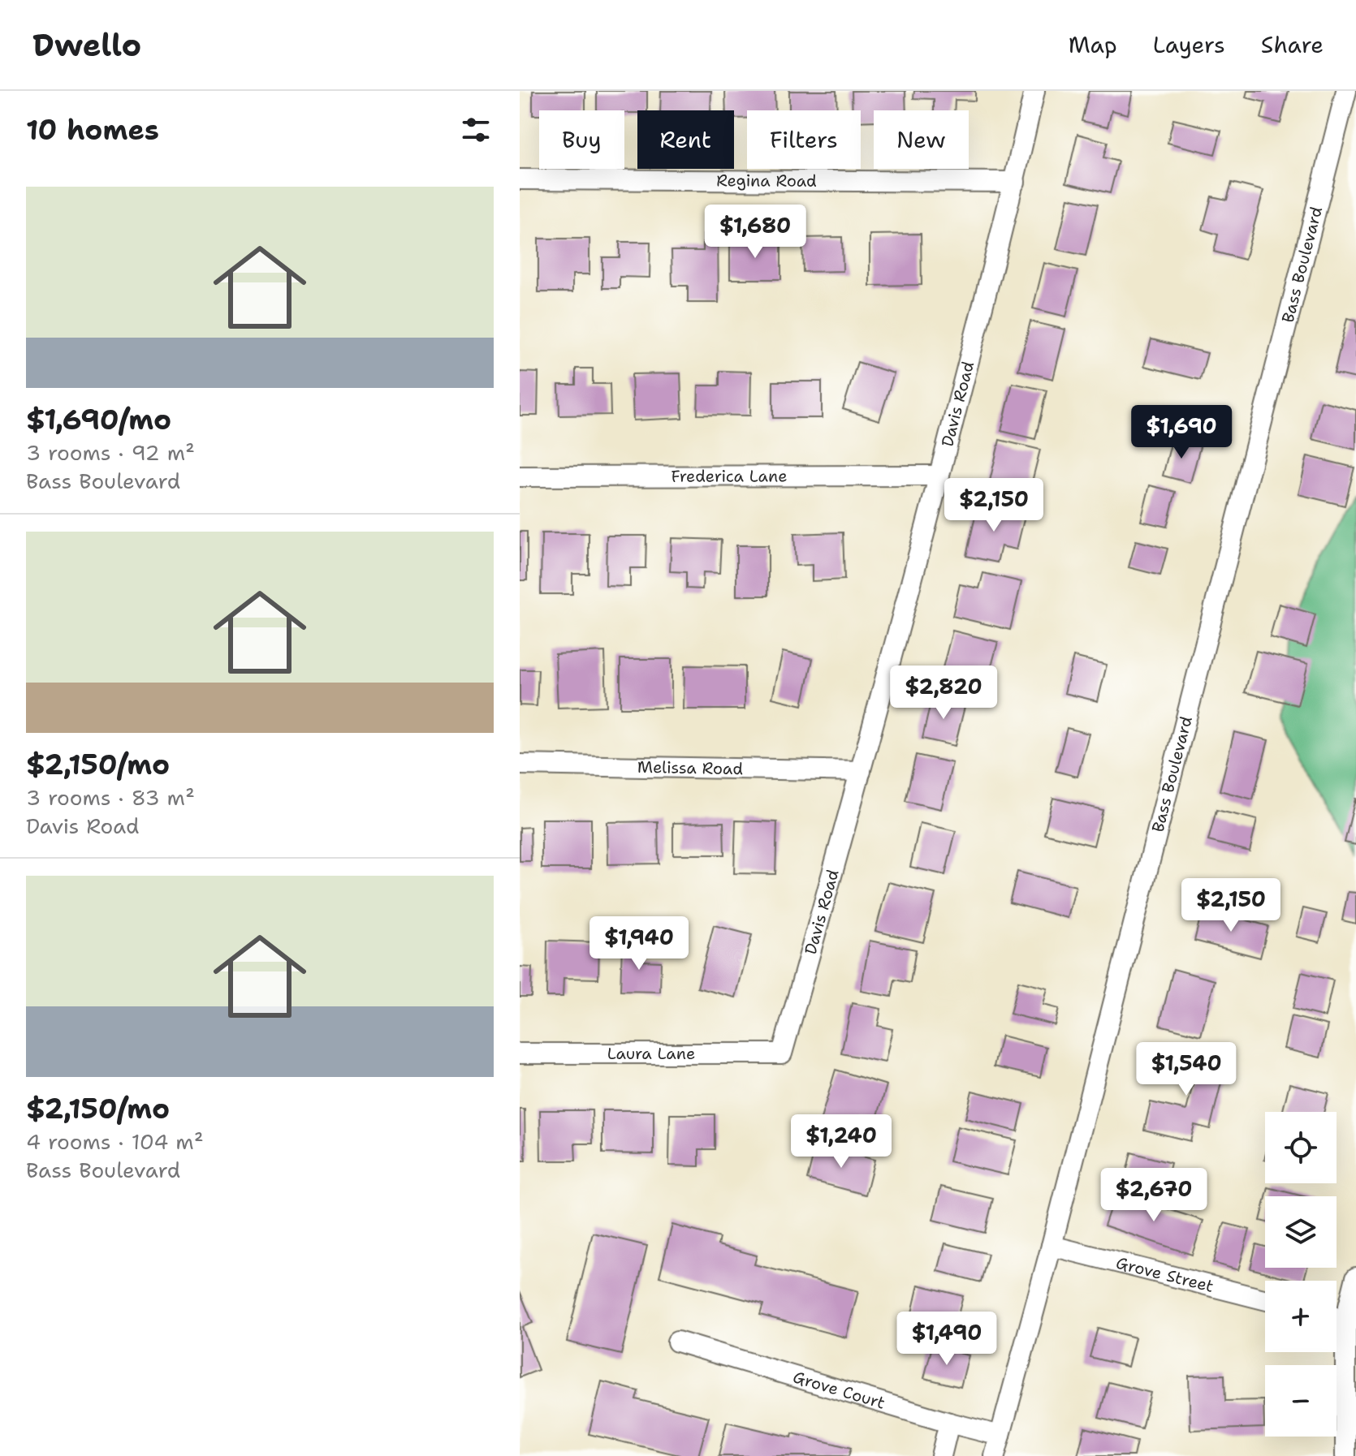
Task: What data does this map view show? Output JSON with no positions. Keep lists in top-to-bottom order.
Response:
{
  "streets": {
    "street": [
      "Regina Road",
      "Bass Boulevard",
      "Davis Road",
      "Frederica Lane",
      "Melissa Road",
      "Laura Lane",
      "Grove Street",
      "Grove Court"
    ]
  },
  "crossings": [
    ["Regina Road", "Davis Road"],
    ["Bass Boulevard", "Grove Street"],
    ["Bass Boulevard", "Grove Court"],
    ["Davis Road", "Frederica Lane"],
    ["Davis Road", "Melissa Road"],
    ["Davis Road", "Laura Lane"]
  ],
  "page": {
    "header": "Dwello",
    "nav": ["Map", "Layers", "Share"],
    "heading": "10 homes",
    "chip": [
      "Buy",
      "Rent",
      "Filters",
      "New"
    ],
    "list": [
      {
        "name": "$1,690/mo",
        "note": "3 rooms · 92 m² · Bass Boulevard"
      },
      {
        "name": "$2,150/mo",
        "note": "3 rooms · 83 m² · Davis Road"
      },
      {
        "name": "$2,150/mo",
        "note": "4 rooms · 104 m² · Bass Boulevard"
      }
    ],
    "price": [
      "$1,680",
      "$1,690",
      "$2,150",
      "$2,820",
      "$2,150",
      "$1,940",
      "$1,540",
      "$1,240",
      "$2,670",
      "$1,490"
    ],
    "map_buttons": ["+", "−"]
  }
}
